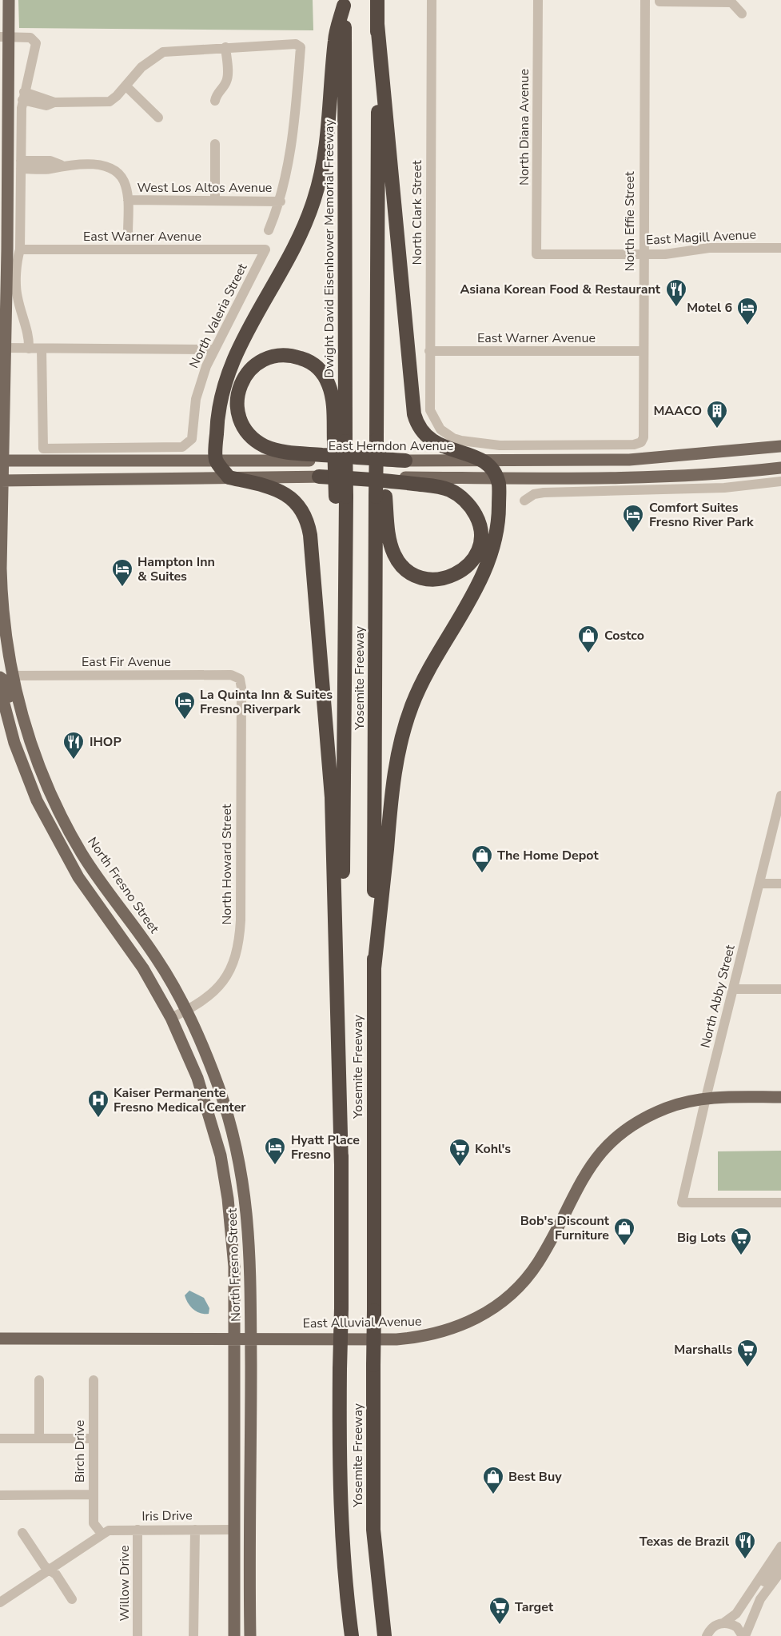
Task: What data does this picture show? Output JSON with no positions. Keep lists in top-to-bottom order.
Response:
{
  "streets": {
    "highway": ["Dwight David Eisenhower Memorial Freeway", "Yosemite Freeway"],
    "main road": ["East Herndon Avenue", "North Fresno Street", "East Alluvial Avenue"],
    "street": [
      "North Diana Avenue",
      "West Los Altos Avenue",
      "North Clark Street",
      "North Effie Street",
      "East Warner Avenue",
      "East Magill Avenue",
      "North Valeria Street",
      "East Fir Avenue",
      "North Howard Street",
      "North Abby Street",
      "Birch Drive",
      "Iris Drive",
      "Willow Drive"
    ]
  },
  "crossings": [
    ["North Diana Avenue", "East Magill Avenue"],
    ["North Clark Street", "North Effie Street"],
    ["North Clark Street", "East Warner Avenue"],
    ["North Effie Street", "East Warner Avenue"],
    ["North Effie Street", "East Magill Avenue"],
    ["East Warner Avenue", "North Valeria Street"],
    ["Dwight David Eisenhower Memorial Freeway", "Yosemite Freeway"],
    ["East Herndon Avenue", "North Fresno Street"],
    ["East Fir Avenue", "North Howard Street"],
    ["East Fir Avenue", "North Fresno Street"],
    ["North Howard Street", "North Fresno Street"],
    ["North Fresno Street", "East Alluvial Avenue"],
    ["North Fresno Street", "Iris Drive"],
    ["North Abby Street", "East Alluvial Avenue"],
    ["Birch Drive", "Iris Drive"],
    ["Iris Drive", "Willow Drive"]
  ],
  "places": {
    "restaurant": ["Asiana Korean Food & Restaurant", "IHOP", "Texas de Brazil"],
    "hotel": [
      "Motel 6",
      "Comfort Suites Fresno River Park",
      "Hampton Inn & Suites",
      "La Quinta Inn & Suites Fresno Riverpark",
      "Hyatt Place Fresno"
    ],
    "building": ["MAACO"],
    "shop": [
      "Costco",
      "The Home Depot",
      "Bob's Discount Furniture",
      "Best Buy"
    ],
    "hospital": ["Kaiser Permanente Fresno Medical Center"],
    "supermarket": [
      "Kohl's",
      "Big Lots",
      "Marshalls",
      "Target"
    ]
  }
}
